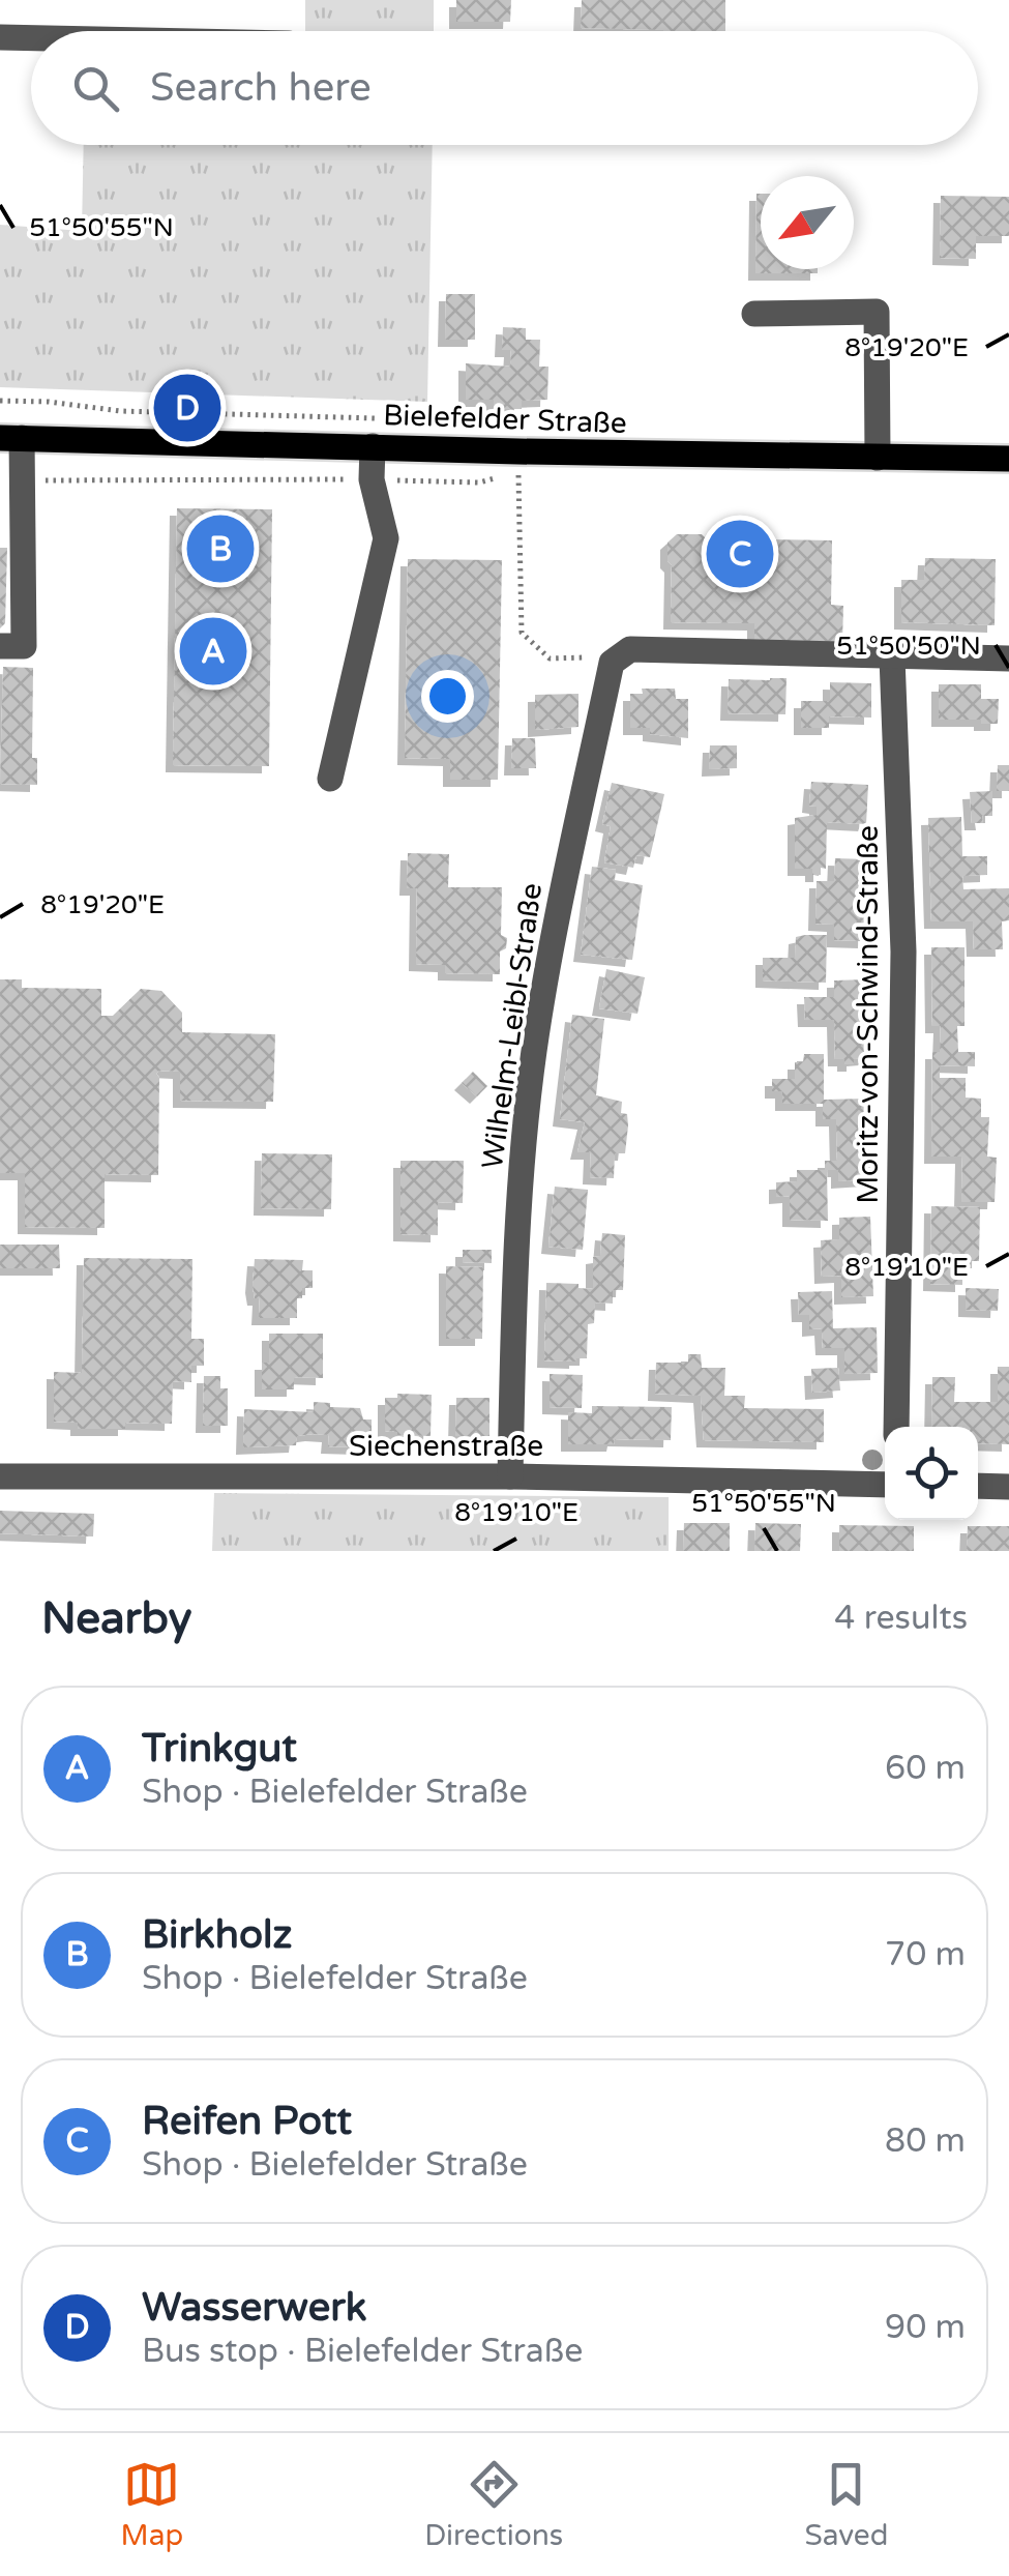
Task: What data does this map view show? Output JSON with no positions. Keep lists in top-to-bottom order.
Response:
{
  "streets": {
    "main road": ["Bielefelder Straße"],
    "street": ["Moritz-von-Schwind-Straße", "Wilhelm-Leibl-Straße", "Siechenstraße"]
  },
  "crossings": [
    ["Wilhelm-Leibl-Straße", "Siechenstraße"]
  ],
  "north": "bottom left",
  "page": {
    "search": "Search here",
    "pins": [
      "D",
      "B",
      "C",
      "A"
    ],
    "heading": ["Nearby", "4 results"],
    "list": [
      {
        "mark": "A",
        "name": "Trinkgut",
        "note": "Shop · Bielefelder Straße",
        "value": "60 m"
      },
      {
        "mark": "B",
        "name": "Birkholz",
        "note": "Shop · Bielefelder Straße",
        "value": "70 m"
      },
      {
        "mark": "C",
        "name": "Reifen Pott",
        "note": "Shop · Bielefelder Straße",
        "value": "80 m"
      },
      {
        "mark": "D",
        "name": "Wasserwerk",
        "note": "Bus stop · Bielefelder Straße",
        "value": "90 m"
      }
    ],
    "nav": ["Map", "Directions", "Saved"]
  },
  "coordinates": [
    "51°50'55\"N",
    "8°19'20\"E",
    "51°50'50\"N",
    "8°19'10\"E"
  ]
}
